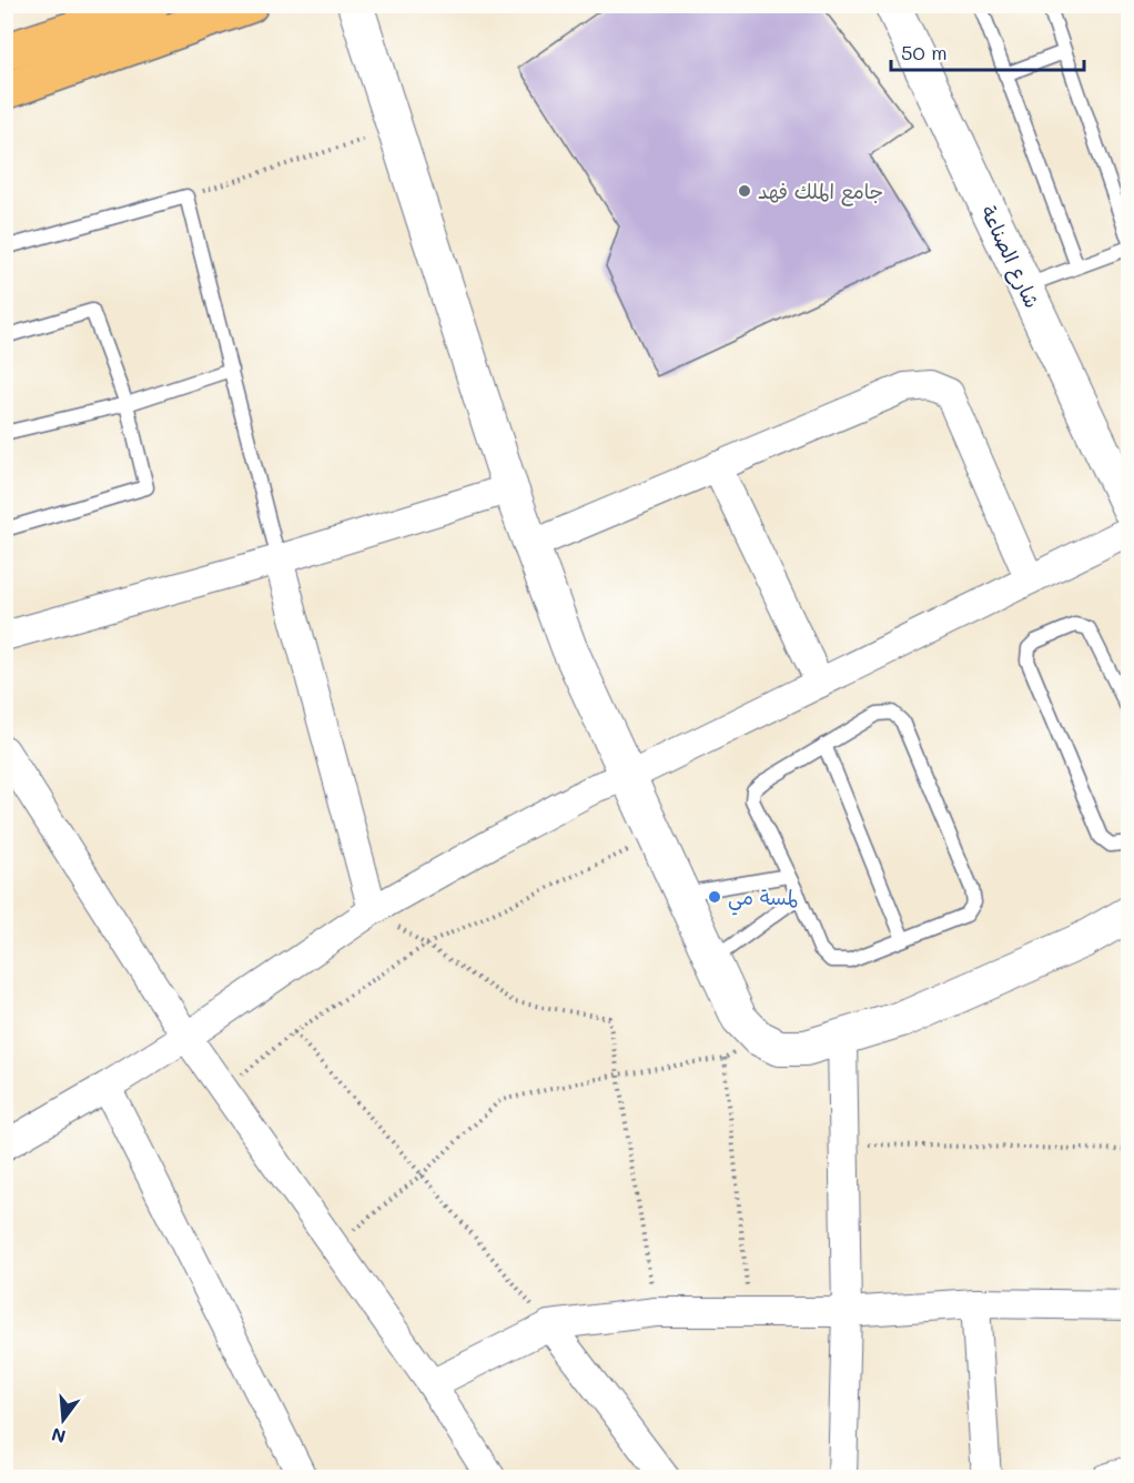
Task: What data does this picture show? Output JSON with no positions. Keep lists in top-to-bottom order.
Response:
{
  "streets": {
    "street": ["شارع الصناعة"]
  },
  "places": ["جامع الملك فهد", "لمسة مي"],
  "scale_bar": "50 m",
  "north": "bottom"
}
